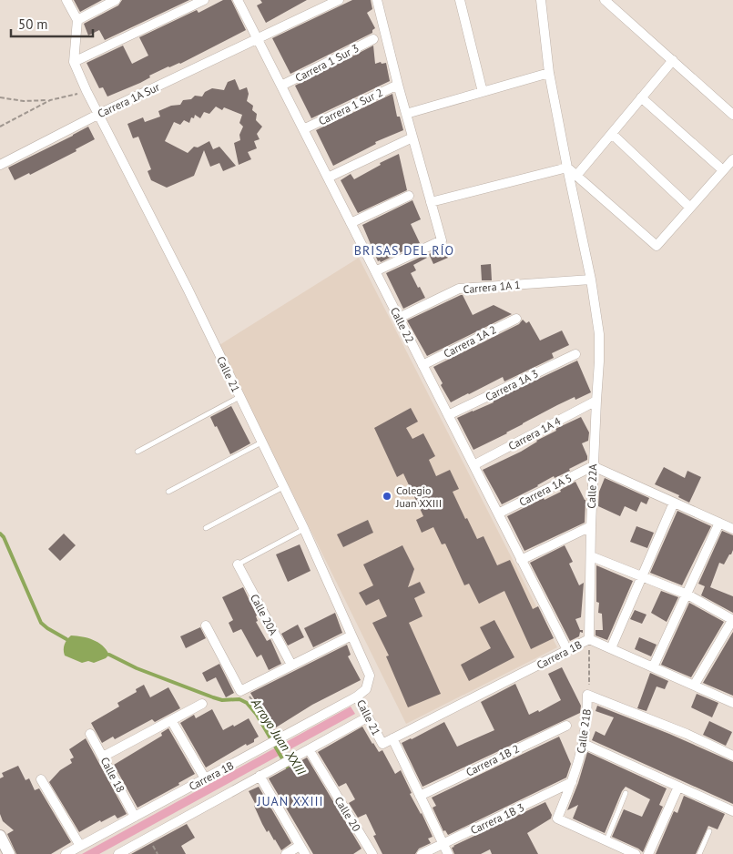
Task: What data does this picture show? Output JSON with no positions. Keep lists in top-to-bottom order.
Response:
{
  "streets": {
    "street": [
      "Carrera 1 Sur 3",
      "Carrera 1A Sur",
      "Carrera 1 Sur 2",
      "Carrera 1A 1",
      "Calle 22",
      "Carrera 1A 2",
      "Calle 21",
      "Carrera 1A 3",
      "Carrera 1A 4",
      "Calle 22A",
      "Carrera 1A 5",
      "Calle 20A",
      "Carrera 1B",
      "Calle 21B",
      "Carrera 1B 2",
      "Calle 18",
      "Calle 20",
      "Carrera 1B 3"
    ]
  },
  "crossings": [
    ["Carrera 1 Sur 3", "Calle 22"],
    ["Carrera 1A Sur", "Calle 22"],
    ["Carrera 1A Sur", "Calle 21"],
    ["Carrera 1 Sur 2", "Calle 22"],
    ["Carrera 1A 1", "Calle 22"],
    ["Carrera 1A 1", "Calle 22A"],
    ["Calle 22", "Carrera 1A 2"],
    ["Calle 22", "Carrera 1A 3"],
    ["Calle 22", "Carrera 1A 4"],
    ["Calle 22", "Carrera 1A 5"],
    ["Calle 22", "Carrera 1B"],
    ["Calle 21", "Carrera 1B"],
    ["Calle 21", "Carrera 1B 2"],
    ["Calle 21", "Carrera 1B 3"],
    ["Carrera 1A 4", "Calle 22A"],
    ["Calle 22A", "Carrera 1A 5"],
    ["Calle 22A", "Carrera 1B"],
    ["Calle 22A", "Calle 21B"],
    ["Carrera 1B", "Calle 21B"],
    ["Carrera 1B", "Calle 18"],
    ["Carrera 1B", "Calle 20"],
    ["Calle 21B", "Carrera 1B 3"]
  ],
  "districts": ["BRISAS DEL RÍO", "JUAN XXIII"],
  "water": ["Arroyo Juan XXIII"],
  "places": ["Colegio Juan XXIII"],
  "scale_bar": "50 m"
}
